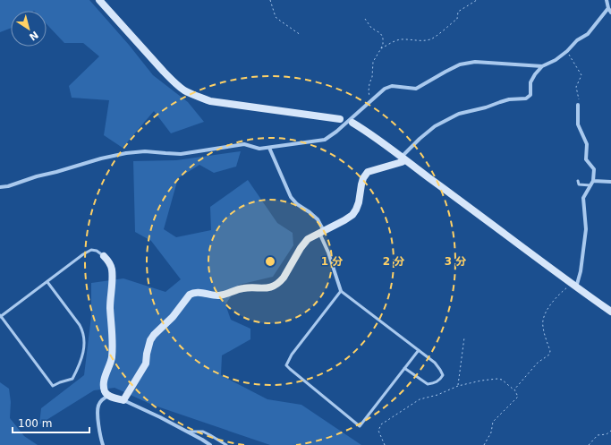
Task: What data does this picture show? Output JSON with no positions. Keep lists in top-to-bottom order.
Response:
{
  "scale_bar": "100 m",
  "north": "bottom right",
  "rings": ["1 分", "2 分", "3 分"]
}
